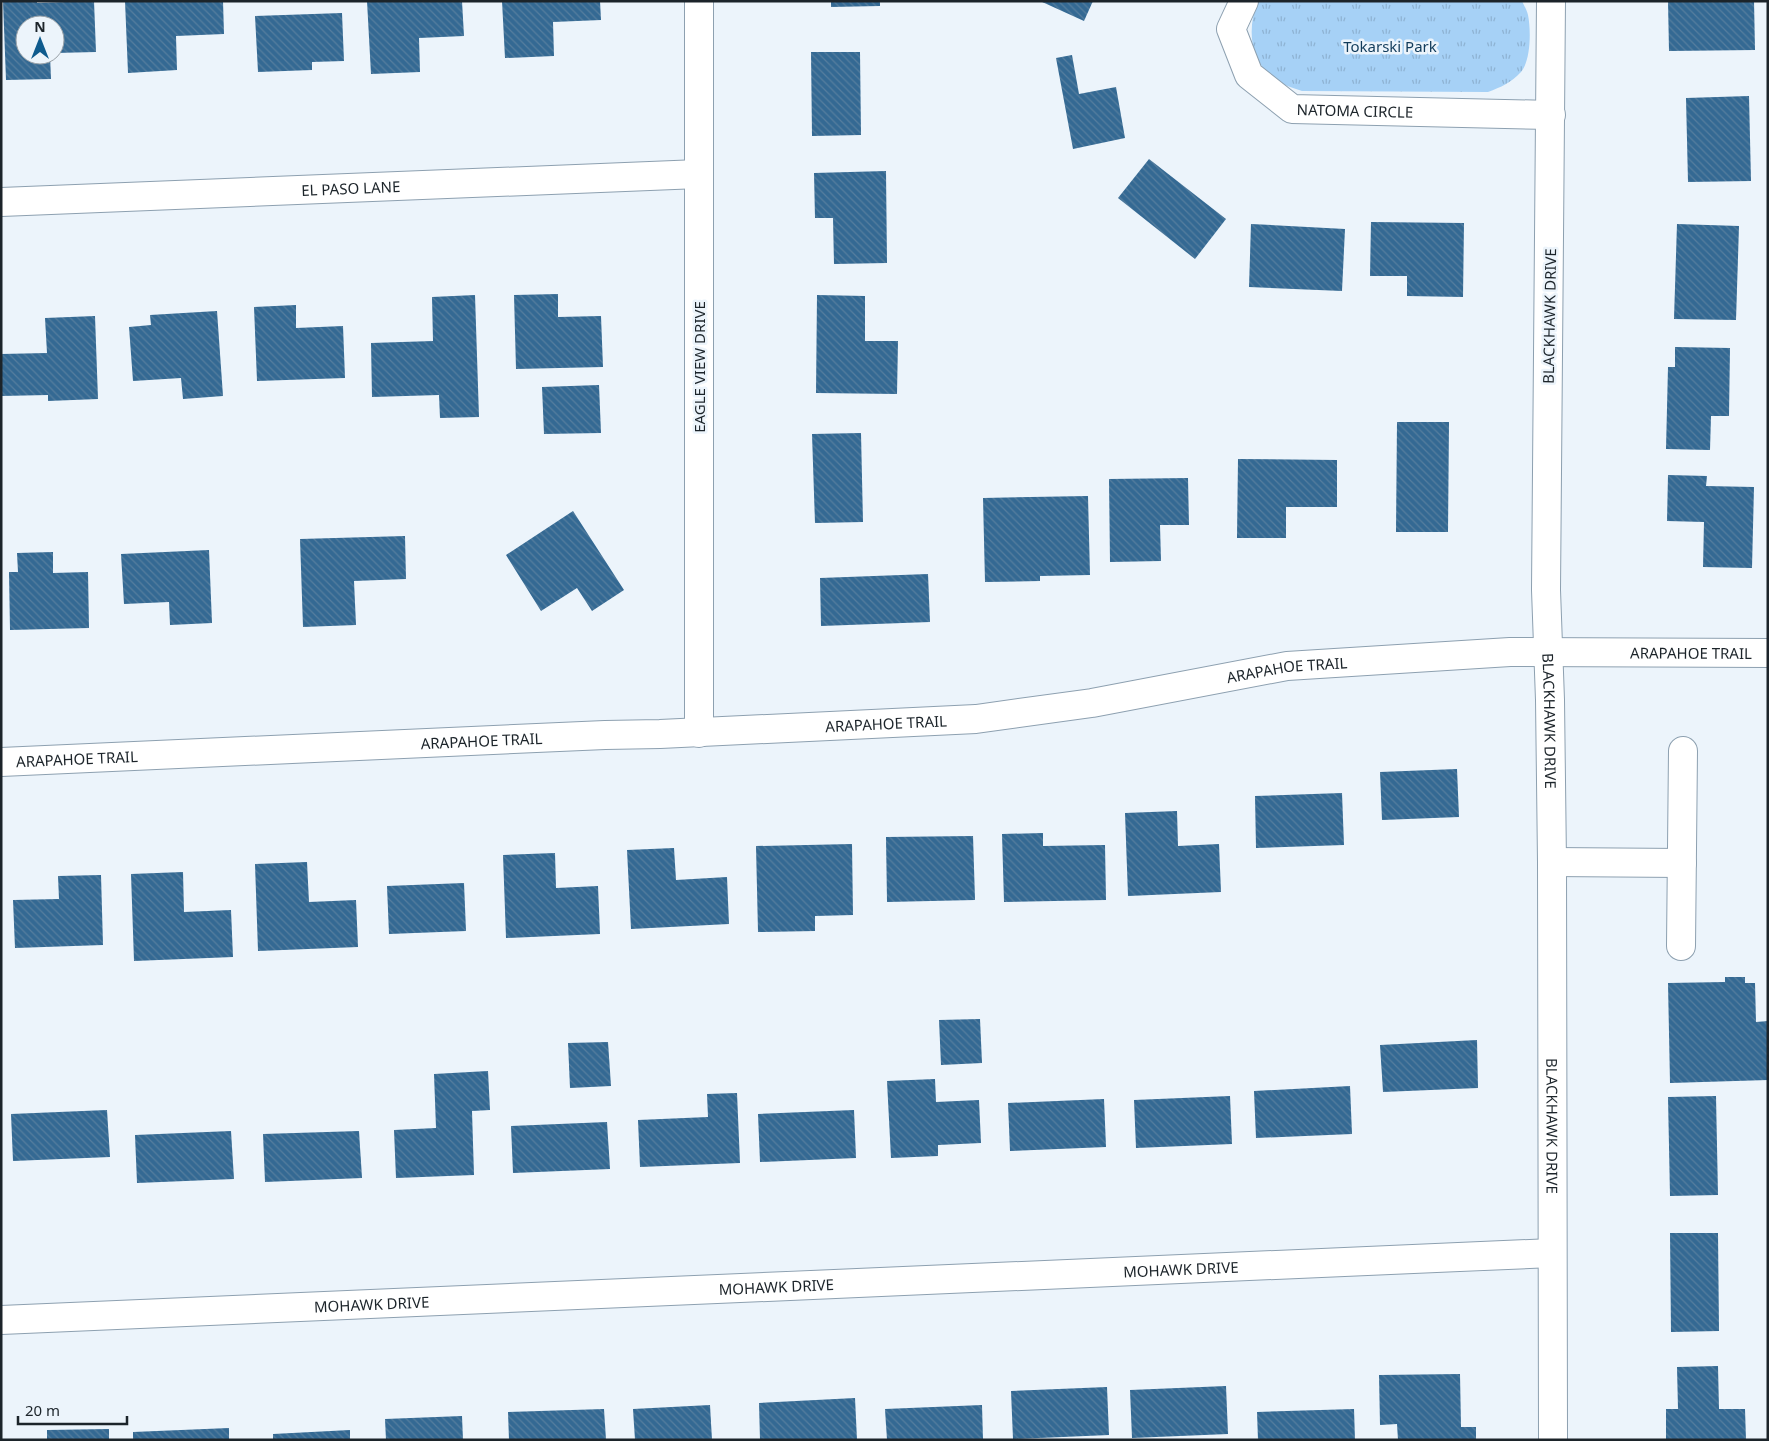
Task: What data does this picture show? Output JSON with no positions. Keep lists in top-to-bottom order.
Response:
{
  "streets": {
    "street": [
      "NATOMA CIRCLE",
      "EL PASO LANE",
      "BLACKHAWK DRIVE",
      "EAGLE VIEW DRIVE",
      "ARAPAHOE TRAIL",
      "MOHAWK DRIVE"
    ]
  },
  "crossings": [
    ["NATOMA CIRCLE", "BLACKHAWK DRIVE"],
    ["EL PASO LANE", "EAGLE VIEW DRIVE"],
    ["BLACKHAWK DRIVE", "ARAPAHOE TRAIL"],
    ["BLACKHAWK DRIVE", "MOHAWK DRIVE"],
    ["EAGLE VIEW DRIVE", "ARAPAHOE TRAIL"]
  ],
  "parks": ["Tokarski Park"],
  "scale_bar": "20 m",
  "north": "top"
}
